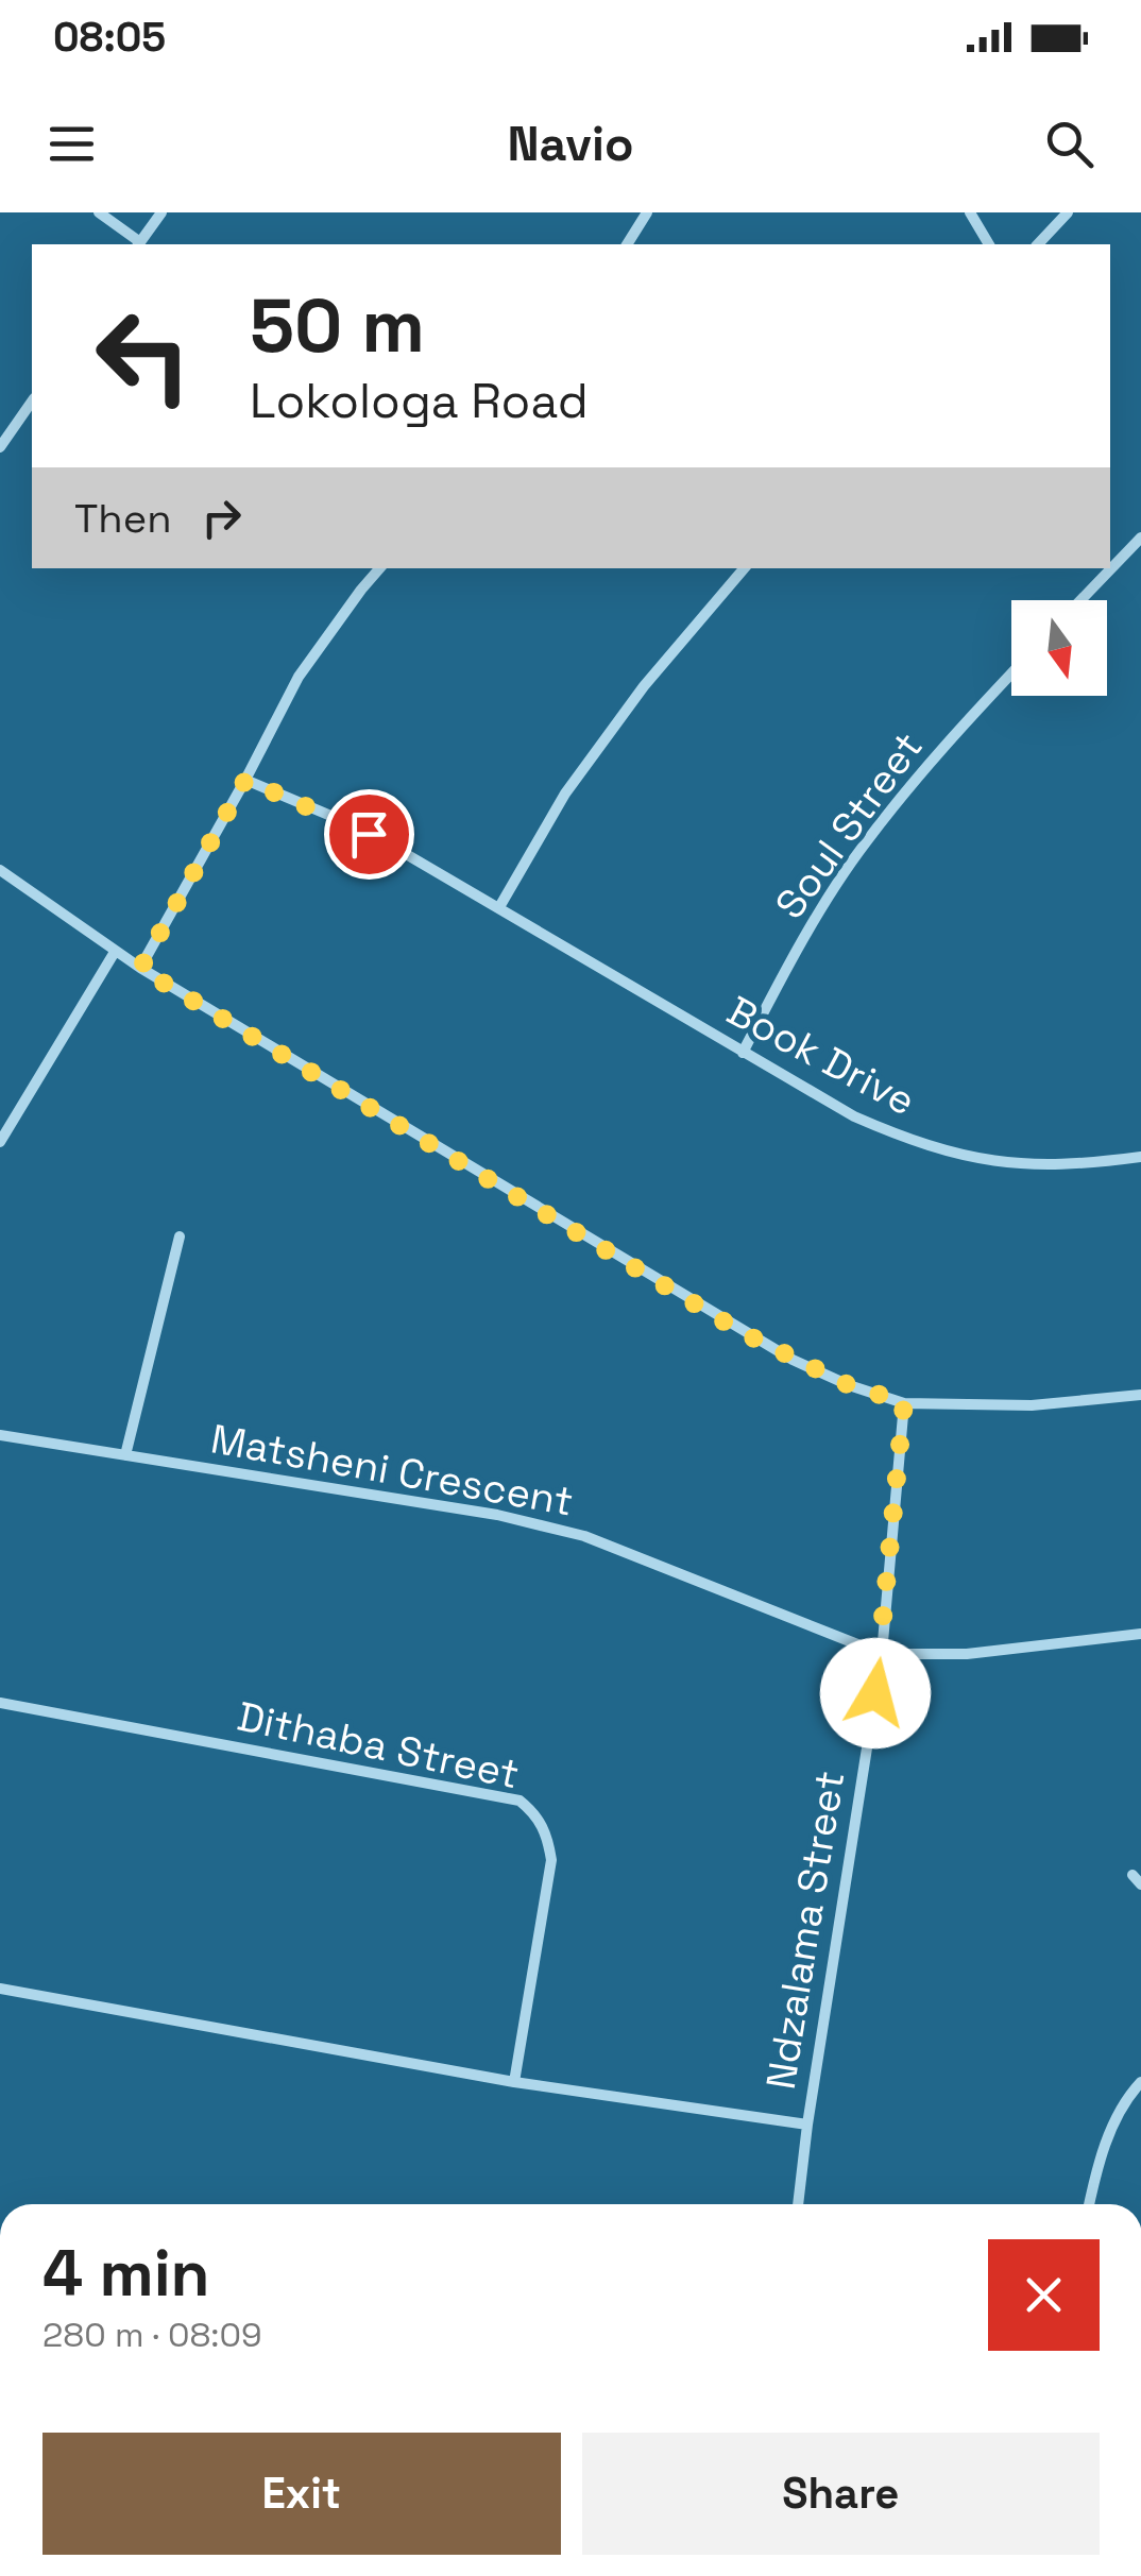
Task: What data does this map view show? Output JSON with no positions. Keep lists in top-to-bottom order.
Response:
{
  "streets": {
    "street": [
      "Soul Street",
      "Book Drive",
      "Matsheni Crescent",
      "Dithaba Street",
      "Ndzalama Street"
    ]
  },
  "crossings": [
    ["Soul Street", "Book Drive"],
    ["Matsheni Crescent", "Ndzalama Street"]
  ],
  "north": "bottom",
  "page": {
    "status": "08:05",
    "header": "Navio",
    "turn": ["50 m", "Lokologa Road"],
    "then": "Then",
    "heading": ["4 min", "280 m · 08:09"],
    "buttons": ["Exit", "Share"]
  }
}
